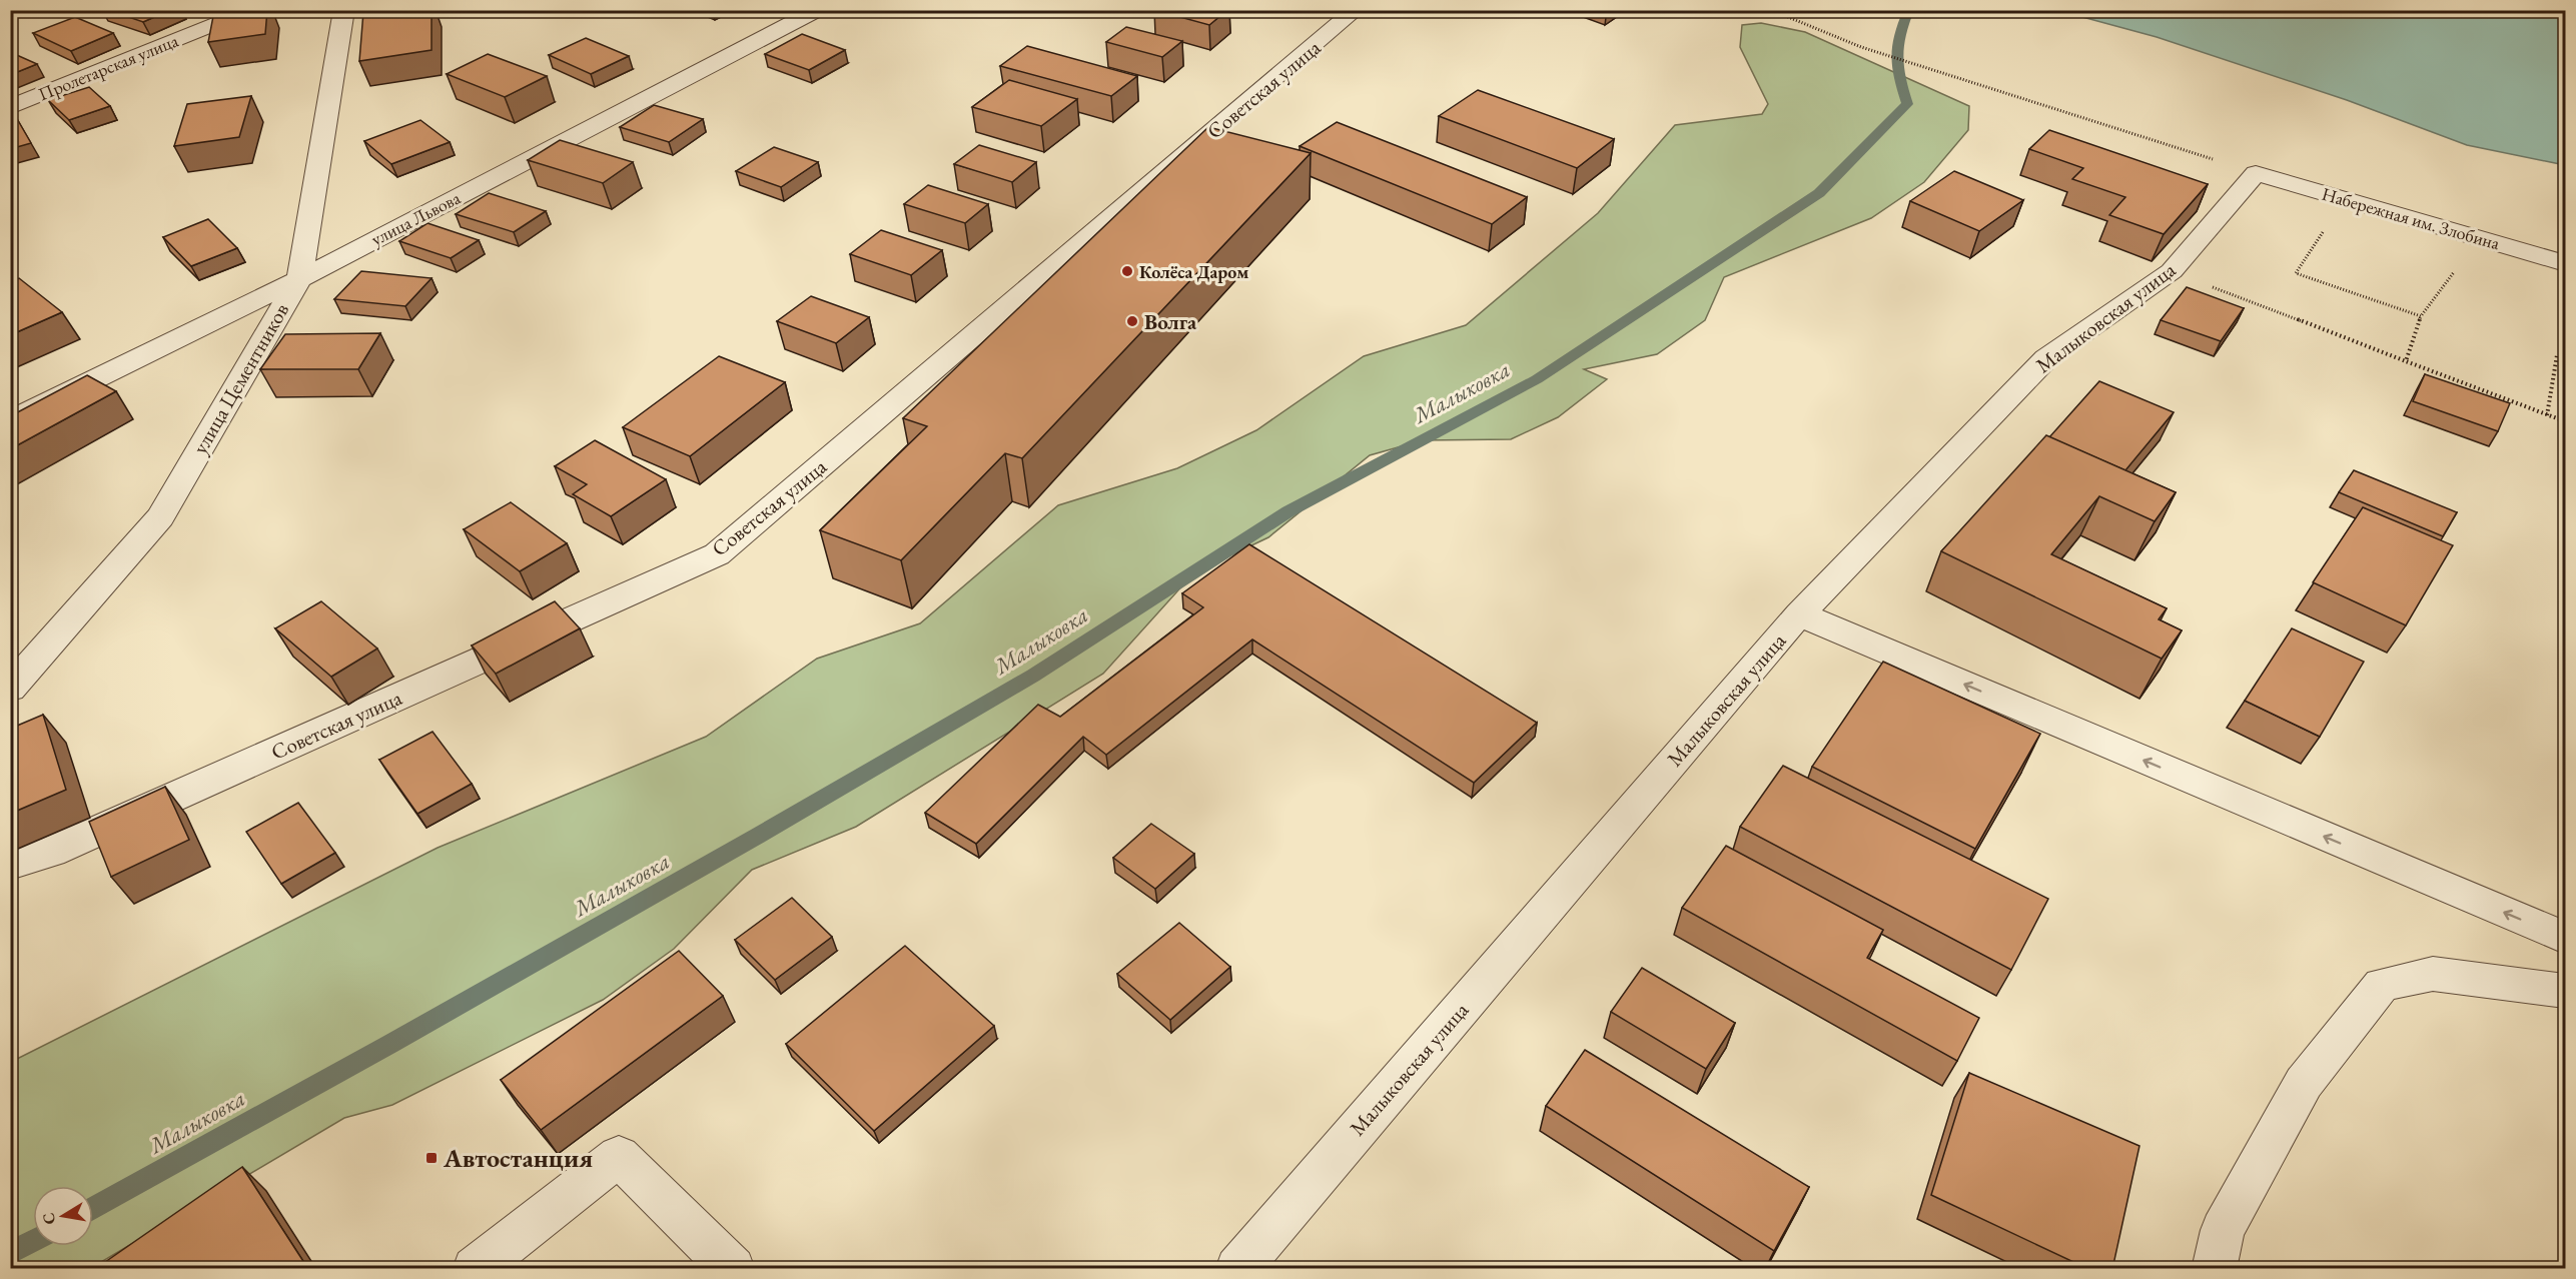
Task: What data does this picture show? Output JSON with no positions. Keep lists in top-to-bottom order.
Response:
{
  "streets": {
    "street": [
      "Пролетарская улица",
      "Советская улица",
      "улица Львова",
      "Набережная им. Злобина",
      "Малыковская улица",
      "улица Цементников"
    ]
  },
  "crossings": [
    ["улица Львова", "улица Цементников"],
    ["Набережная им. Злобина", "Малыковская улица"]
  ],
  "water": ["Малыковка"],
  "places": {
    "other": ["Колёса Даром", "Волга"],
    "transit": ["Автостанция"]
  },
  "north": "left"
}
